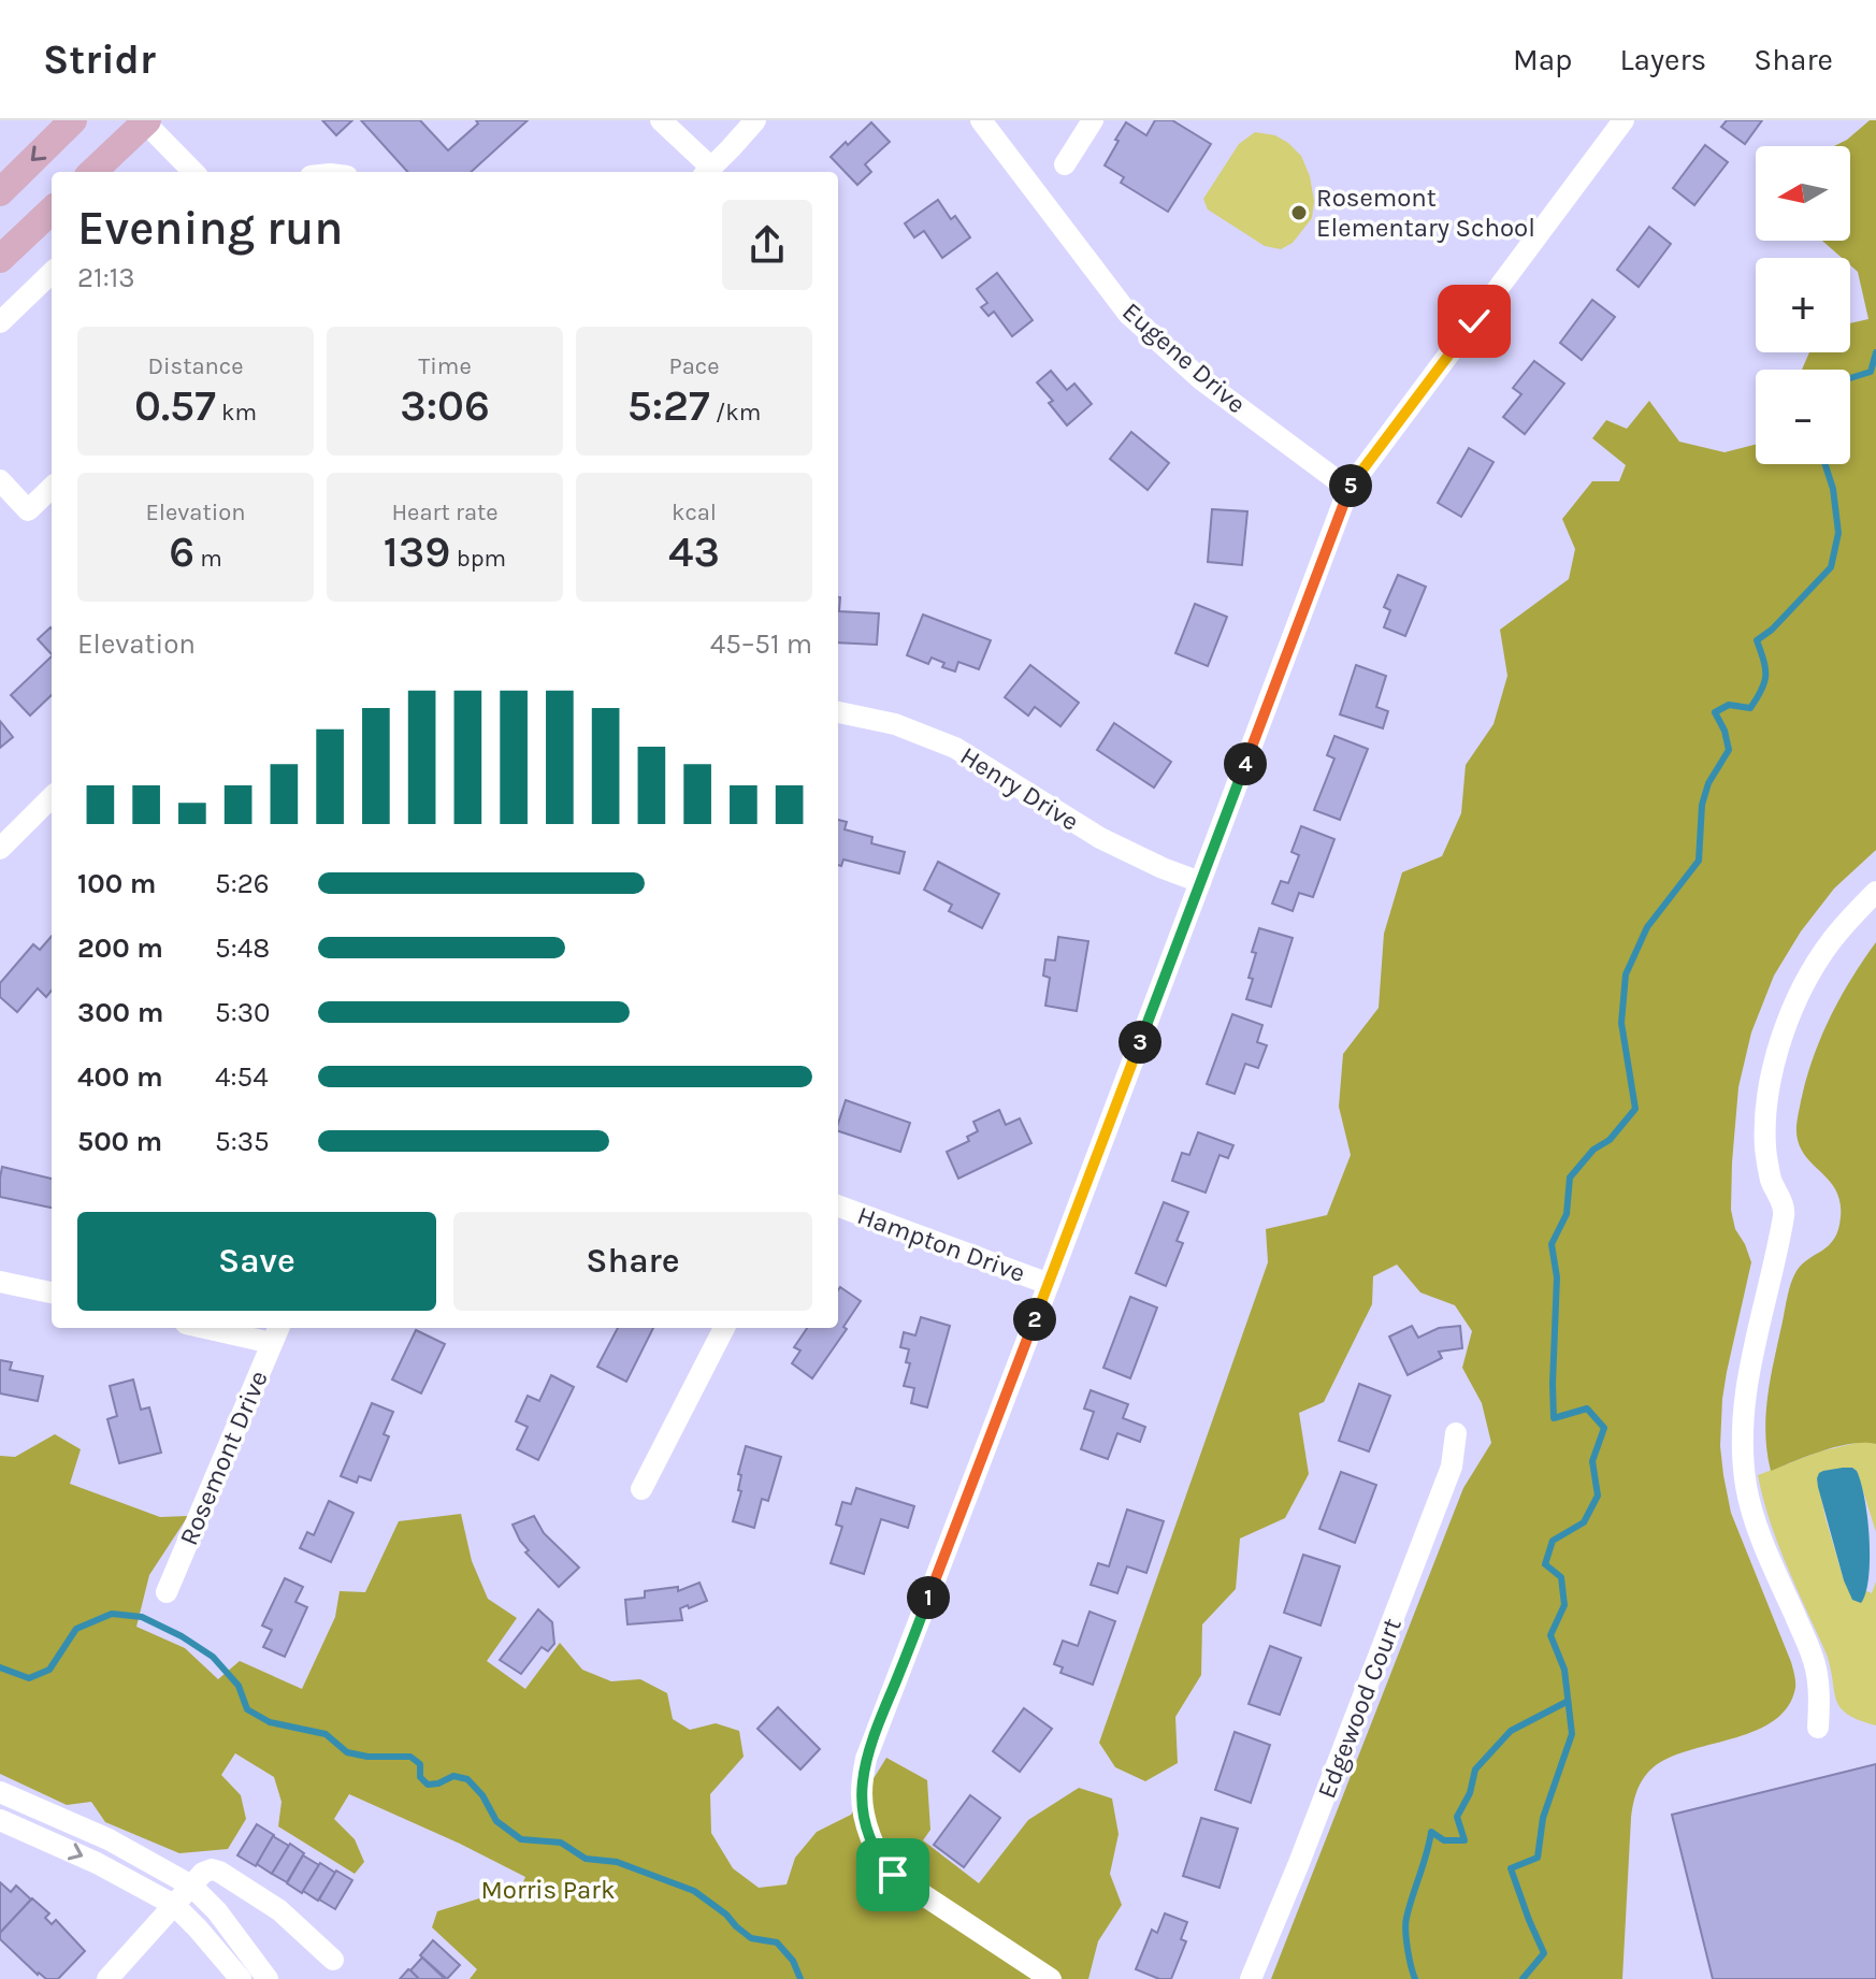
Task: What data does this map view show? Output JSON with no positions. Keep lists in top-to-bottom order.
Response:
{
  "streets": {
    "street": [
      "Eugene Drive",
      "Henry Drive",
      "Hampton Drive",
      "Rosemont Drive",
      "Edgewood Court"
    ]
  },
  "parks": ["Morris Park"],
  "places": ["Rosemont Elementary School"],
  "north": "left",
  "page": {
    "header": "Stridr",
    "nav": ["Map", "Layers", "Share"],
    "map_buttons": ["+", "−"],
    "heading": ["Evening run", "21:13"],
    "stats": [
      ["Distance", "0.57 km"],
      ["Time", "3:06"],
      ["Pace", "5:27 /km"],
      ["Elevation", "6 m"],
      ["Heart rate", "139 bpm"],
      ["kcal", "43"]
    ],
    "pins": [
      "5",
      "4",
      "3",
      "2",
      "1"
    ],
    "chart": ["Elevation", "45–51 m"],
    "list": [
      {
        "name": "100 m",
        "note": "5:26"
      },
      {
        "name": "200 m",
        "note": "5:48"
      },
      {
        "name": "300 m",
        "note": "5:30"
      },
      {
        "name": "400 m",
        "note": "4:54"
      },
      {
        "name": "500 m",
        "note": "5:35"
      }
    ],
    "buttons": ["Save", "Share"]
  }
}
